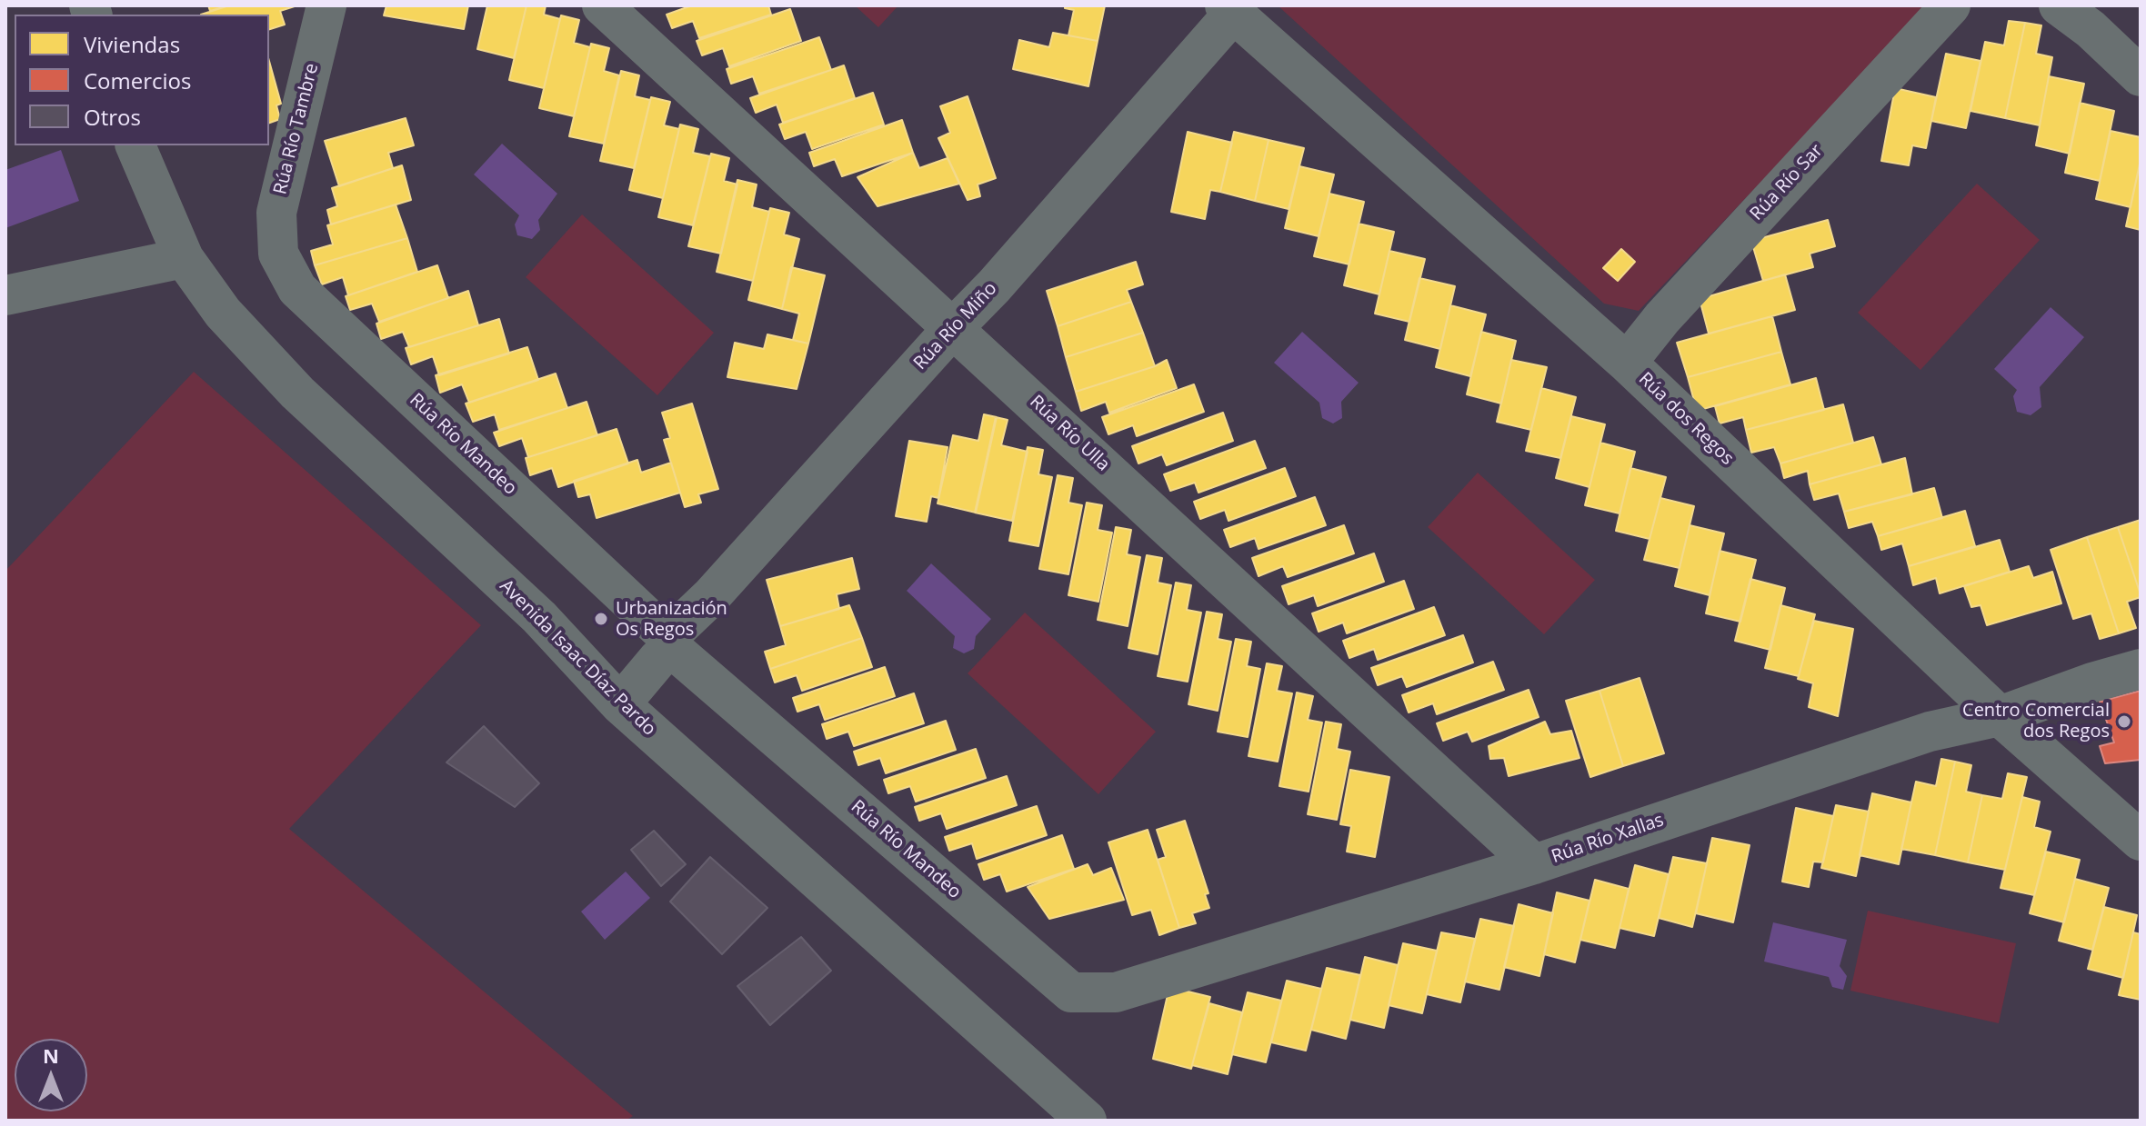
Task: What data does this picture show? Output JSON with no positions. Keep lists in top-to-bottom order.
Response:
{
  "streets": {
    "street": [
      "Rúa Río Tambre",
      "Rúa Río Sar",
      "Rúa Río Miño",
      "Rúa dos Regos",
      "Rúa Río Ulla",
      "Rúa Río Mandeo",
      "Avenida Isaac Díaz Pardo",
      "Rúa Río Xallas"
    ]
  },
  "crossings": [
    ["Rúa Río Tambre", "Rúa Río Mandeo"],
    ["Rúa Río Sar", "Rúa dos Regos"],
    ["Rúa Río Miño", "Rúa dos Regos"],
    ["Rúa Río Miño", "Rúa Río Ulla"],
    ["Rúa Río Miño", "Rúa Río Mandeo"],
    ["Rúa Río Miño", "Avenida Isaac Díaz Pardo"],
    ["Rúa dos Regos", "Rúa Río Xallas"],
    ["Rúa Río Ulla", "Rúa Río Xallas"],
    ["Rúa Río Mandeo", "Rúa Río Xallas"]
  ],
  "places": ["Urbanización Os Regos", "Centro Comercial dos Regos"],
  "legend": ["Viviendas", "Comercios", "Otros"],
  "north": "top"
}
